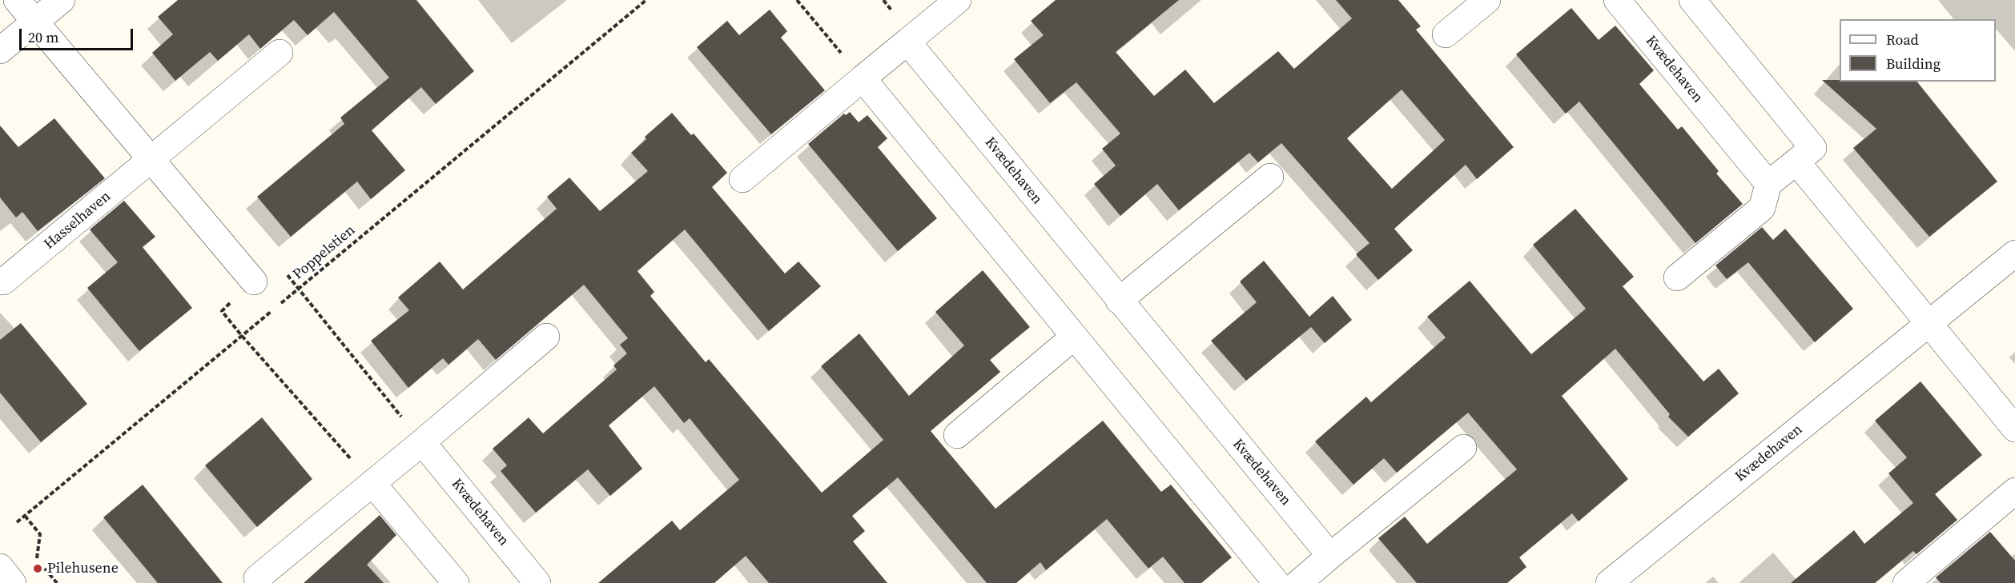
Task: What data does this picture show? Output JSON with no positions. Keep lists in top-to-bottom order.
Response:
{
  "streets": {
    "street": ["Kvædehaven", "Hasselhaven"],
    "path": ["Poppelstien"]
  },
  "places": ["Pilehusene"],
  "legend": ["Road", "Building"],
  "scale_bar": "20 m"
}
